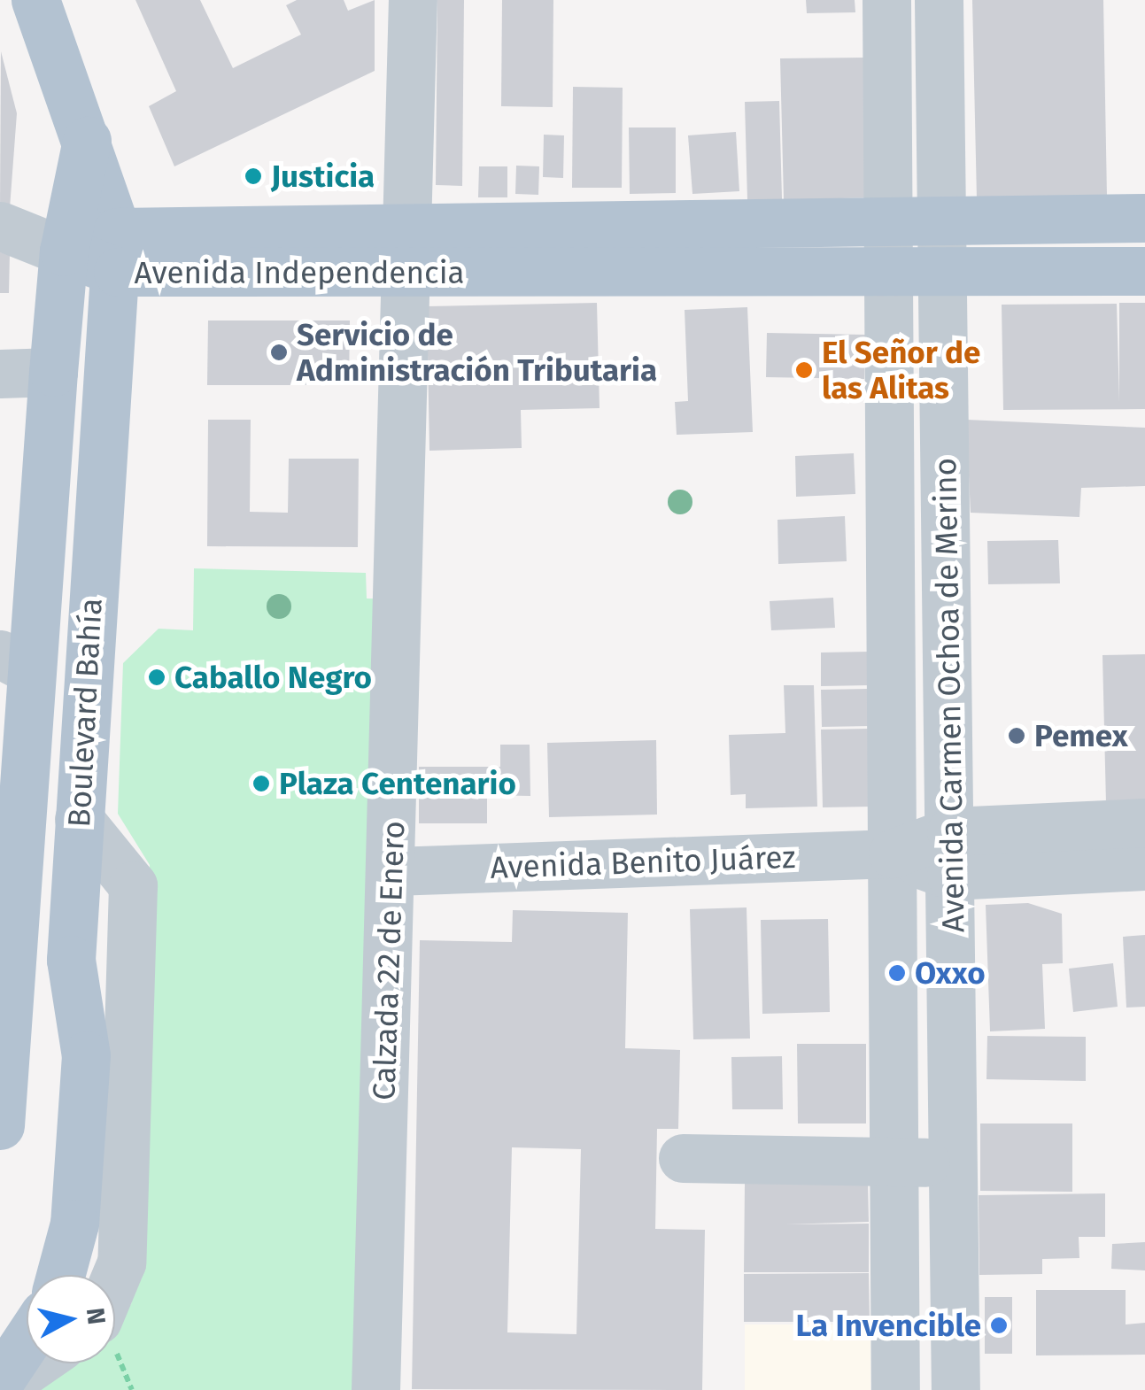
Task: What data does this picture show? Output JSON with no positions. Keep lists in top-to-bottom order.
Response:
{
  "streets": {
    "main road": ["Avenida Independencia", "Boulevard Bahía"],
    "street": ["Avenida Carmen Ochoa de Merino", "Avenida Benito Juárez", "Calzada 22 de Enero"]
  },
  "crossings": [
    ["Avenida Independencia", "Avenida Carmen Ochoa de Merino"],
    ["Avenida Independencia", "Boulevard Bahía"],
    ["Avenida Independencia", "Calzada 22 de Enero"],
    ["Avenida Carmen Ochoa de Merino", "Avenida Benito Juárez"],
    ["Avenida Benito Juárez", "Calzada 22 de Enero"]
  ],
  "places": [
    "Justicia",
    "Servicio de Administración Tributaria",
    "El Señor de las Alitas",
    "Caballo Negro",
    "Pemex",
    "Plaza Centenario",
    "Oxxo",
    "La Invencible"
  ],
  "north": "right"
}
